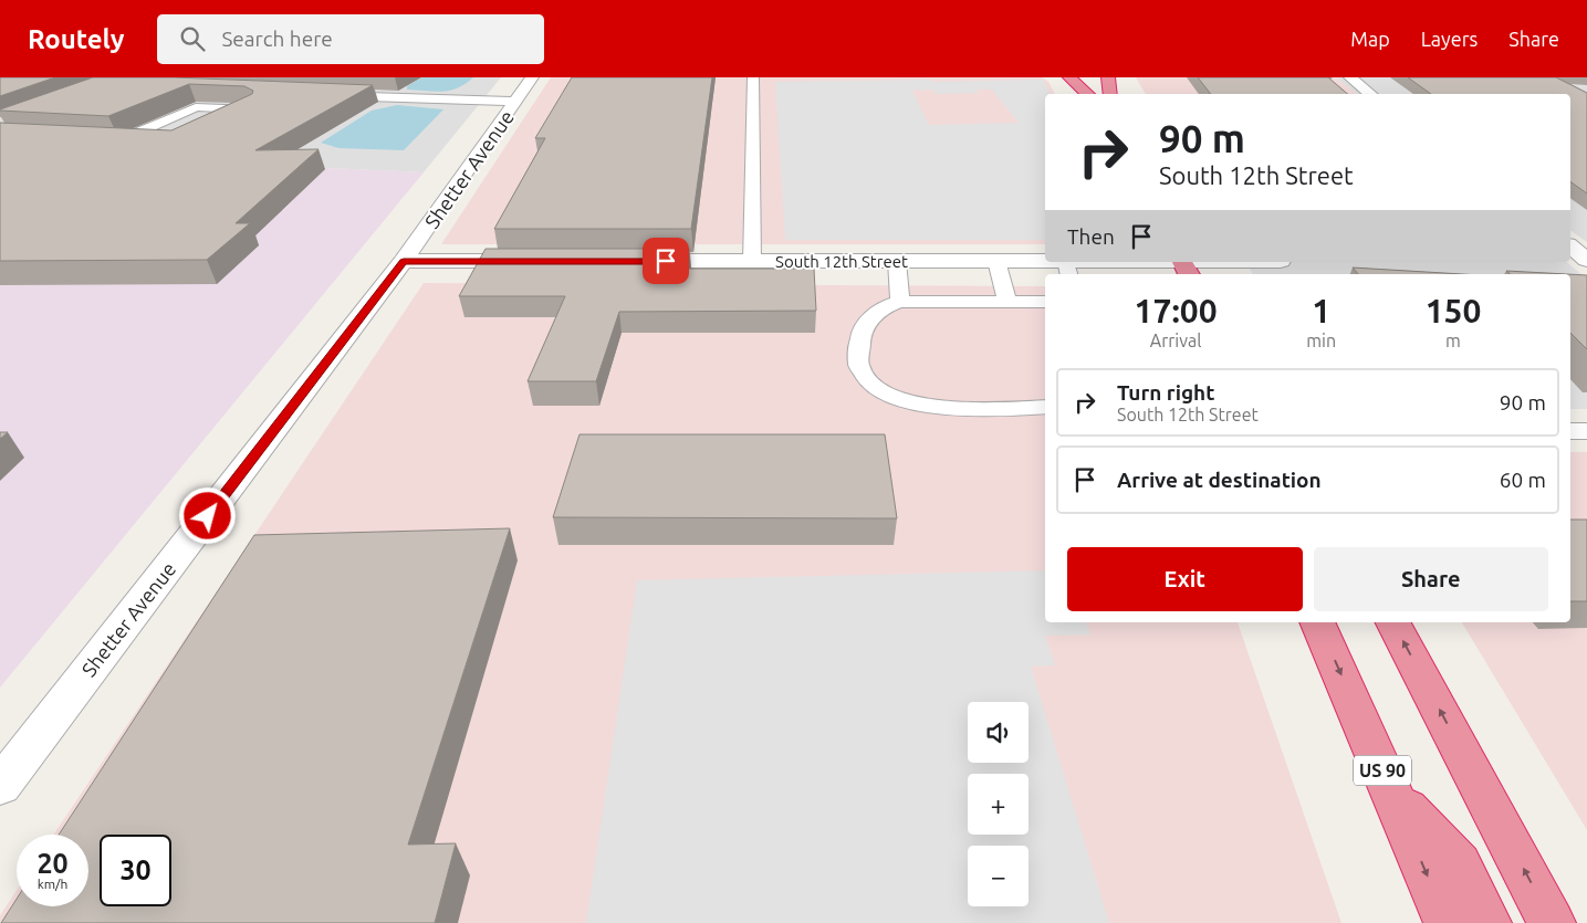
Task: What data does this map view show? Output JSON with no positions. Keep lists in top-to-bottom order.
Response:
{
  "streets": {
    "highway": ["US 90"],
    "street": ["Shetter Avenue", "South 12th Street"]
  },
  "page": {
    "header": "Routely",
    "search": "Search here",
    "nav": ["Map", "Layers", "Share"],
    "turn": ["90 m", "South 12th Street"],
    "then": "Then",
    "eta": [
      "17:00",
      "Arrival",
      "1",
      "min",
      "150",
      "m"
    ],
    "list": [
      {
        "name": "Turn right",
        "note": "South 12th Street",
        "value": "90 m"
      },
      {
        "name": "Arrive at destination",
        "value": "60 m"
      }
    ],
    "buttons": ["Exit", "Share"],
    "map_buttons": ["+", "−"],
    "speed": "20 km/h",
    "limit": "30"
  }
}
